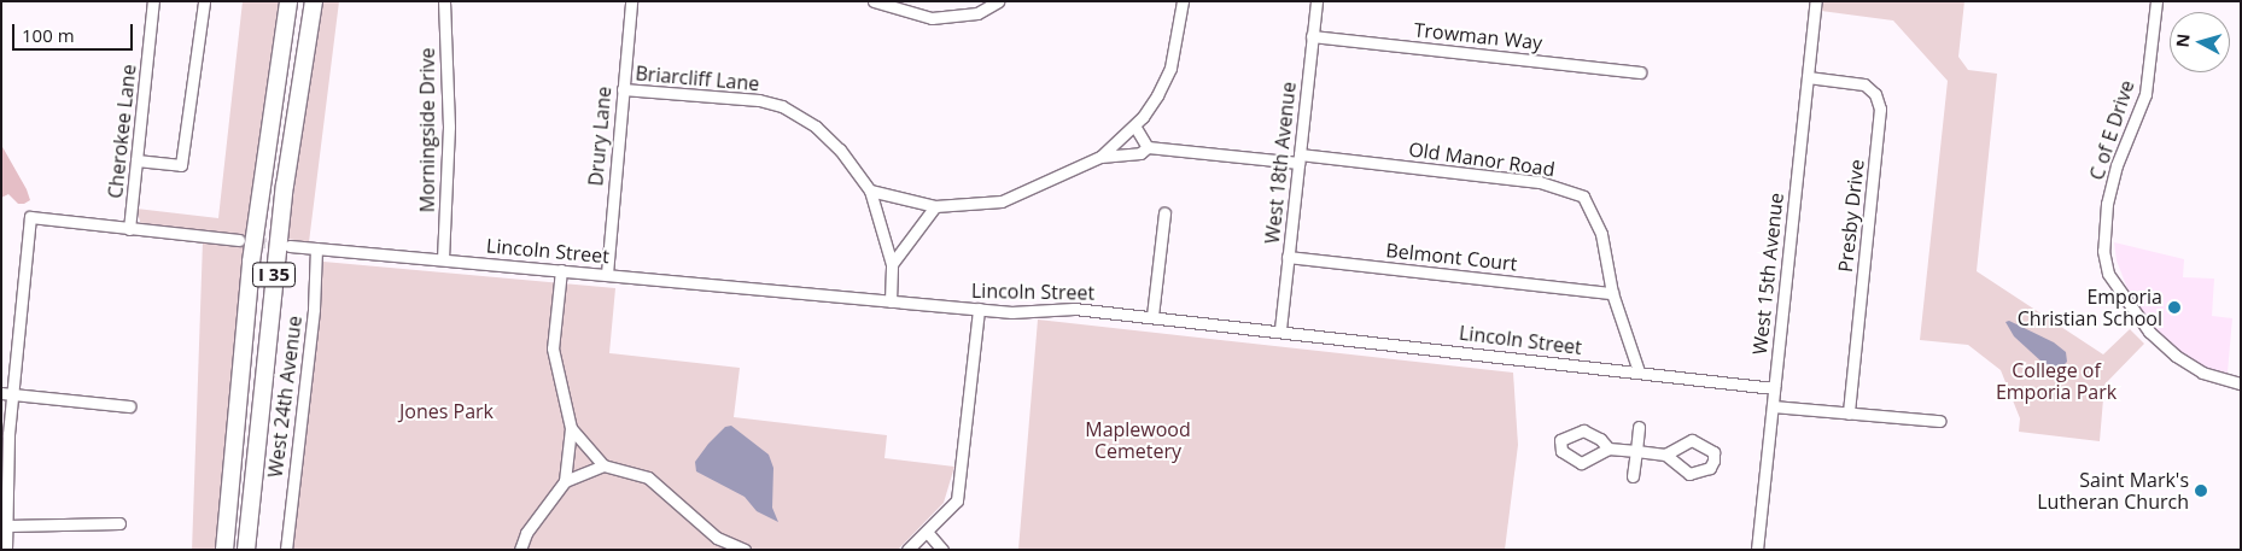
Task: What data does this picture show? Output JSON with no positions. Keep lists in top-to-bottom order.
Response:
{
  "streets": {
    "highway": ["I 35"],
    "street": [
      "Trowman Way",
      "Briarcliff Lane",
      "Morningside Drive",
      "C of E Drive",
      "Cherokee Lane",
      "Drury Lane",
      "Old Manor Road",
      "West 18th Avenue",
      "Presby Drive",
      "Lincoln Street",
      "Belmont Court",
      "West 15th Avenue",
      "West 24th Avenue"
    ]
  },
  "crossings": [
    ["Trowman Way", "West 18th Avenue"],
    ["Briarcliff Lane", "Drury Lane"],
    ["Briarcliff Lane", "Lincoln Street"],
    ["Morningside Drive", "Lincoln Street"],
    ["Drury Lane", "Lincoln Street"],
    ["Old Manor Road", "West 18th Avenue"],
    ["Old Manor Road", "Lincoln Street"],
    ["Old Manor Road", "Belmont Court"],
    ["West 18th Avenue", "Lincoln Street"],
    ["West 18th Avenue", "Belmont Court"],
    ["Presby Drive", "West 15th Avenue"],
    ["Lincoln Street", "West 15th Avenue"],
    ["Lincoln Street", "West 24th Avenue"]
  ],
  "parks": ["College of Emporia Park", "Jones Park", "Maplewood Cemetery"],
  "places": ["Emporia Christian School", "Saint Mark's Lutheran Church"],
  "scale_bar": "100 m",
  "north": "left"
}
